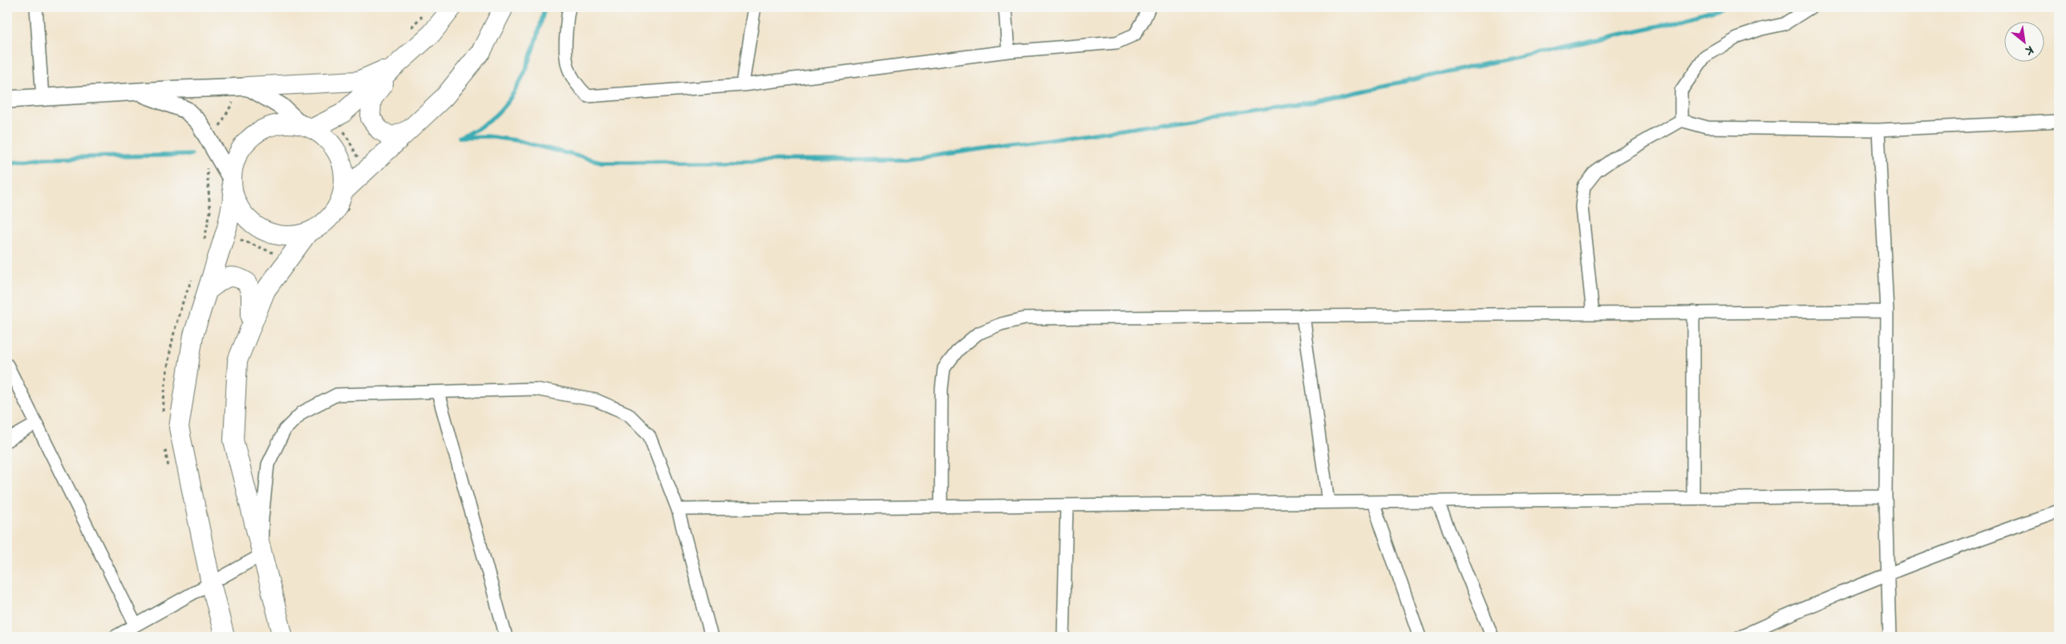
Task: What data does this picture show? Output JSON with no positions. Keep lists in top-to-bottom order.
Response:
{
  "north": "bottom right"
}
